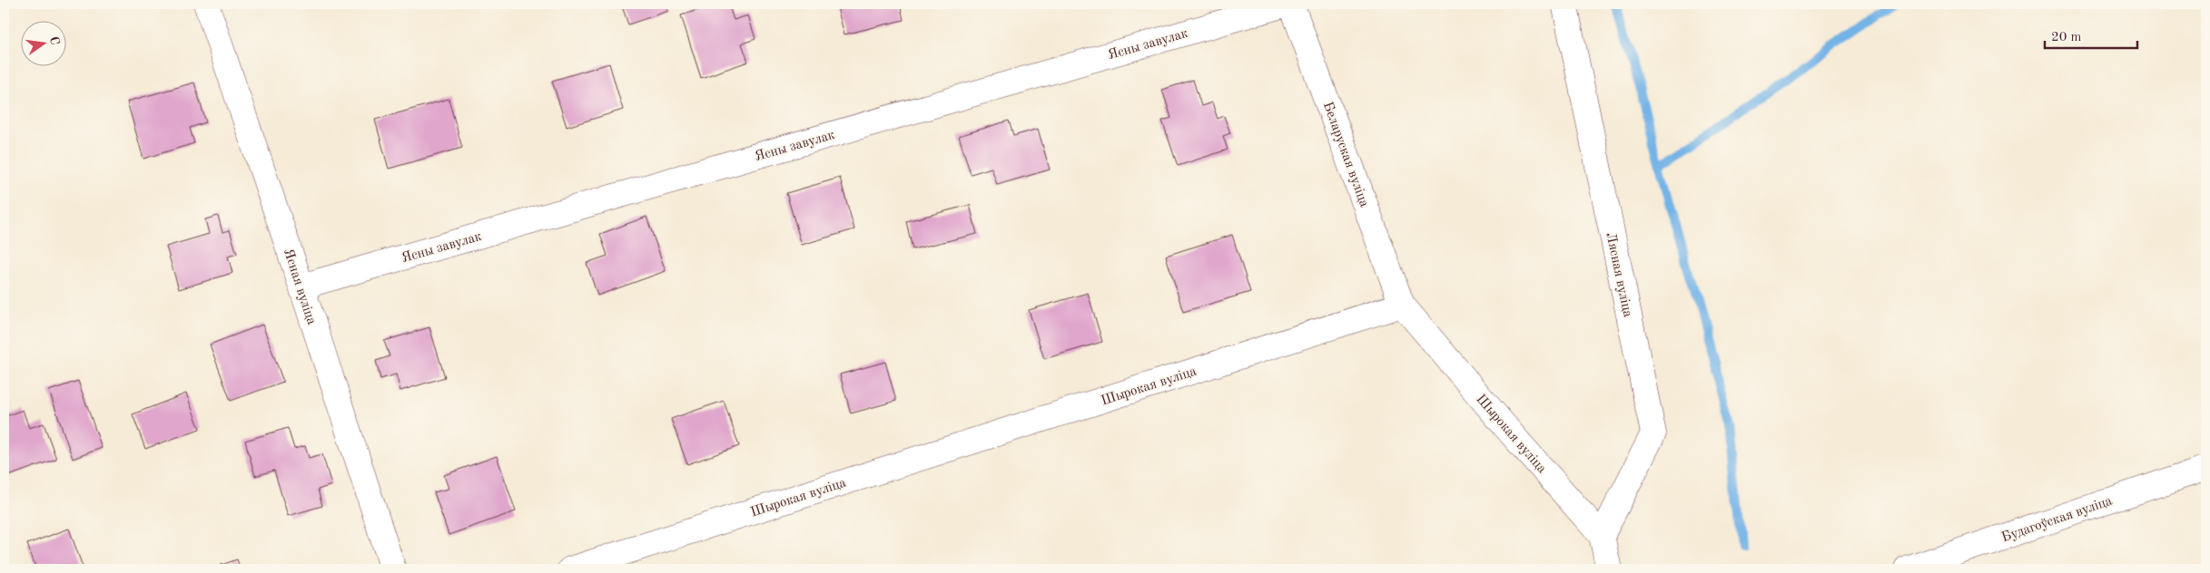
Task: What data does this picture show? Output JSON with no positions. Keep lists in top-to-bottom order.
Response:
{
  "streets": {
    "street": [
      "Ясны завулак",
      "Беларуская вуліца",
      "Лясная вуліца",
      "Ясная вуліца",
      "Шырокая вуліца",
      "Будагоўская вуліца"
    ]
  },
  "crossings": [
    ["Ясны завулак", "Беларуская вуліца"],
    ["Ясны завулак", "Ясная вуліца"],
    ["Беларуская вуліца", "Шырокая вуліца"],
    ["Лясная вуліца", "Шырокая вуліца"]
  ],
  "scale_bar": "20 m",
  "north": "right"
}
